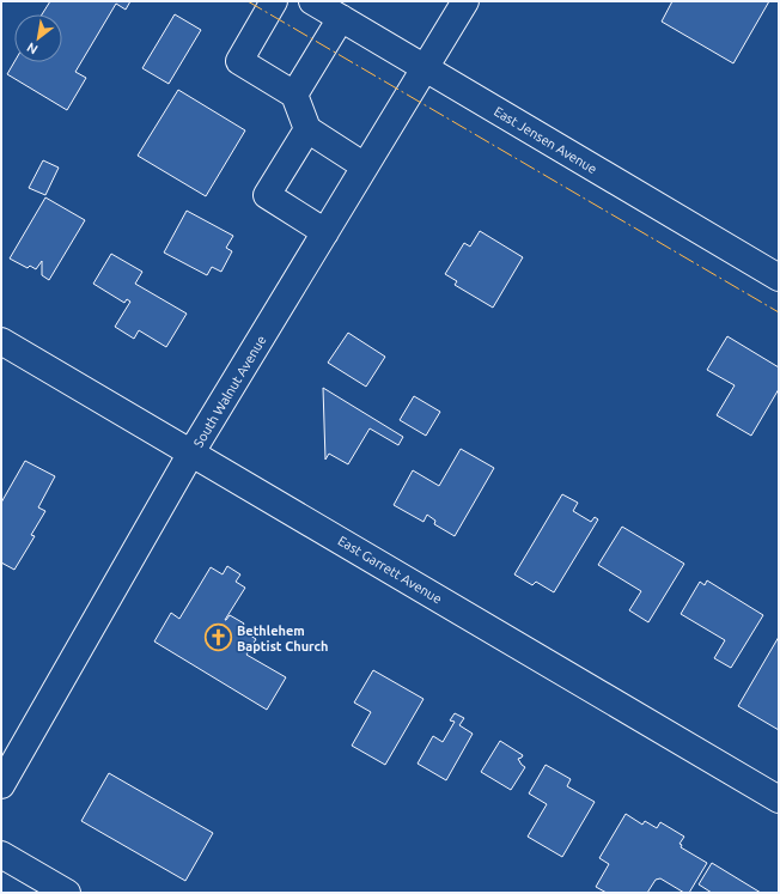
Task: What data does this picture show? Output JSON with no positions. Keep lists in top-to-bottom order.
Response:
{
  "streets": {
    "street": ["East Jensen Avenue", "South Walnut Avenue", "East Garrett Avenue"]
  },
  "crossings": [
    ["East Jensen Avenue", "South Walnut Avenue"],
    ["South Walnut Avenue", "East Garrett Avenue"]
  ],
  "places": {
    "church": ["Bethlehem Baptist Church"]
  },
  "north": "bottom left"
}
